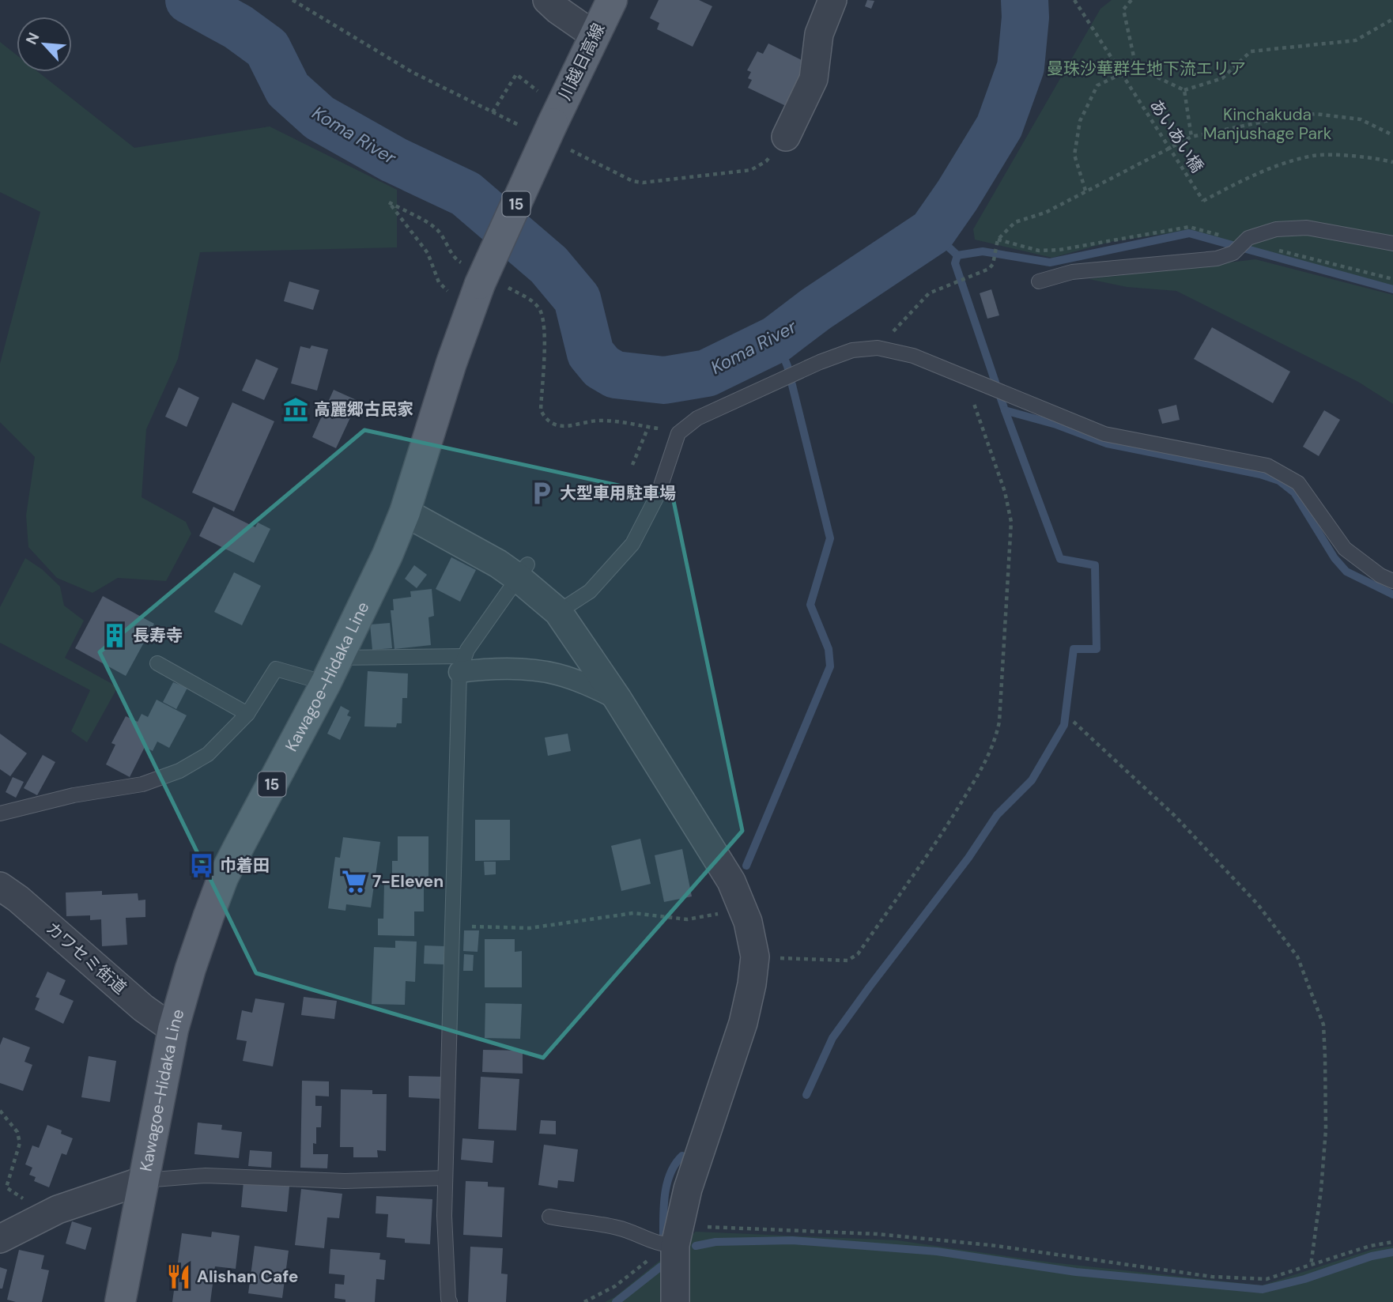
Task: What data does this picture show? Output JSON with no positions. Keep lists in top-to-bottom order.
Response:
{
  "streets": {
    "main road": ["川越日高線", "15", "Kawagoe-Hidaka Line"],
    "street": ["カワセミ街道"],
    "path": ["あいあい橋"]
  },
  "crossings": [
    ["川越日高線", "Kawagoe-Hidaka Line"],
    ["Kawagoe-Hidaka Line", "カワセミ街道"]
  ],
  "water": ["Koma River"],
  "parks": ["曼珠沙華群生地下流エリア", "Kinchakuda Manjushage Park"],
  "places": {
    "museum": ["高麗郷古民家"],
    "parking": ["大型車用駐車場"],
    "building": ["長寿寺"],
    "bus stop": ["巾着田"],
    "supermarket": ["7-Eleven"],
    "restaurant": ["Alishan Cafe"]
  },
  "north": "top left"
}
